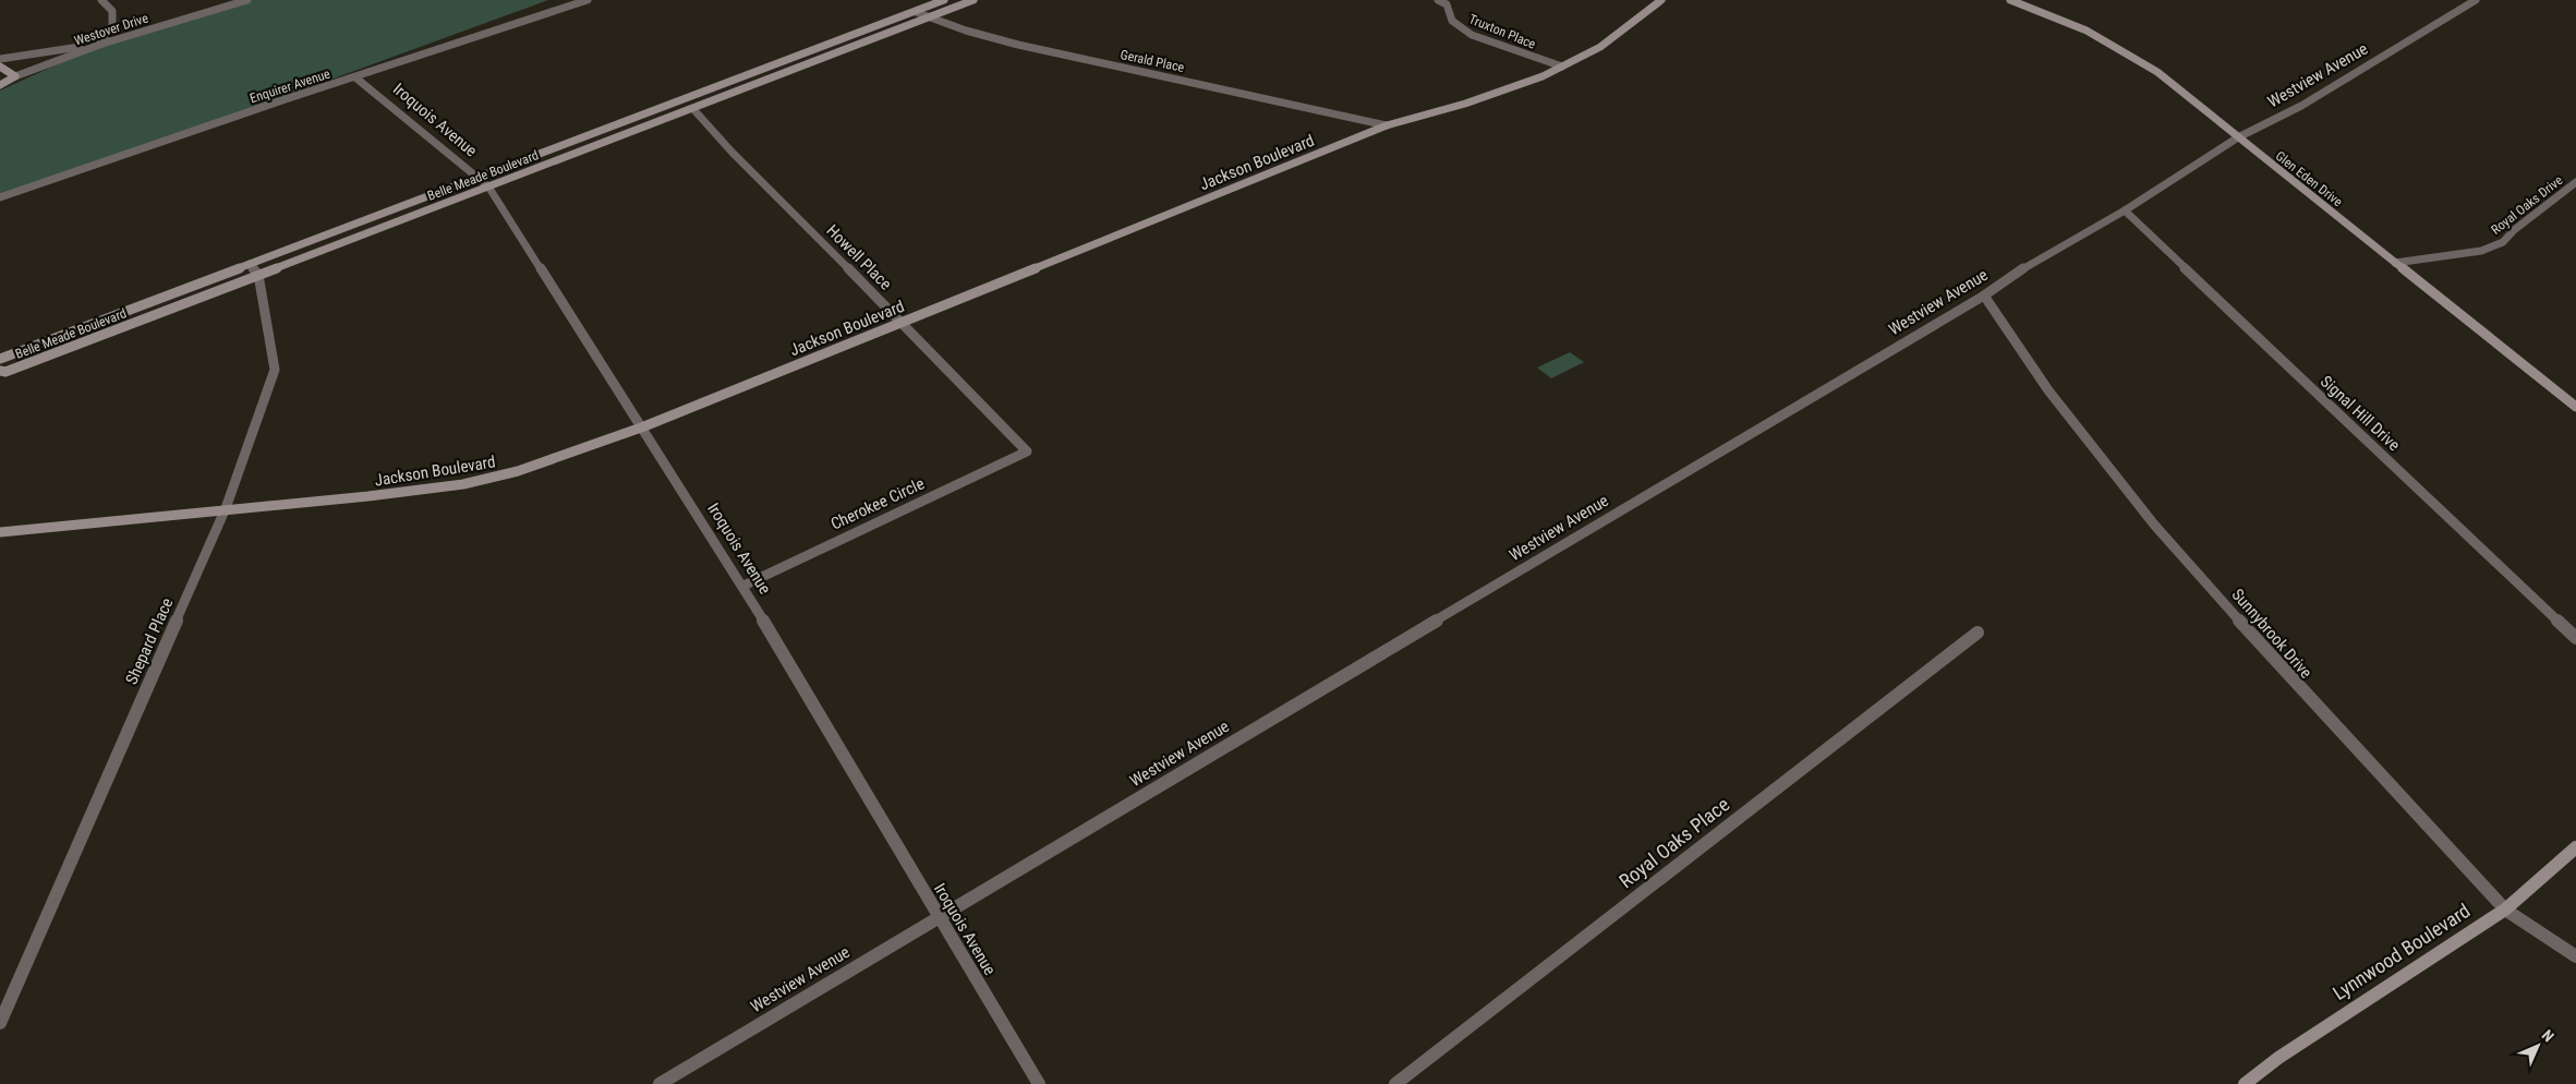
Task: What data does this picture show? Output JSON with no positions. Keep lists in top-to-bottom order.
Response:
{
  "streets": {
    "street": [
      "Westover Drive",
      "Truxton Place",
      "Gerald Place",
      "Westview Avenue",
      "Enquirer Avenue",
      "Iroquois Avenue",
      "Jackson Boulevard",
      "Belle Meade Boulevard",
      "Glen Eden Drive",
      "Royal Oaks Drive",
      "Howell Place",
      "Signal Hill Drive",
      "Cherokee Circle",
      "Sunnybrook Drive",
      "Shepard Place",
      "Royal Oaks Place",
      "Lynnwood Boulevard"
    ]
  },
  "crossings": [
    ["Truxton Place", "Jackson Boulevard"],
    ["Gerald Place", "Jackson Boulevard"],
    ["Gerald Place", "Belle Meade Boulevard"],
    ["Westview Avenue", "Iroquois Avenue"],
    ["Westview Avenue", "Glen Eden Drive"],
    ["Westview Avenue", "Signal Hill Drive"],
    ["Westview Avenue", "Sunnybrook Drive"],
    ["Enquirer Avenue", "Iroquois Avenue"],
    ["Iroquois Avenue", "Jackson Boulevard"],
    ["Iroquois Avenue", "Belle Meade Boulevard"],
    ["Iroquois Avenue", "Cherokee Circle"],
    ["Jackson Boulevard", "Howell Place"],
    ["Jackson Boulevard", "Shepard Place"],
    ["Belle Meade Boulevard", "Howell Place"],
    ["Belle Meade Boulevard", "Shepard Place"],
    ["Glen Eden Drive", "Royal Oaks Drive"],
    ["Howell Place", "Cherokee Circle"],
    ["Sunnybrook Drive", "Lynnwood Boulevard"]
  ],
  "north": "top right"
}
